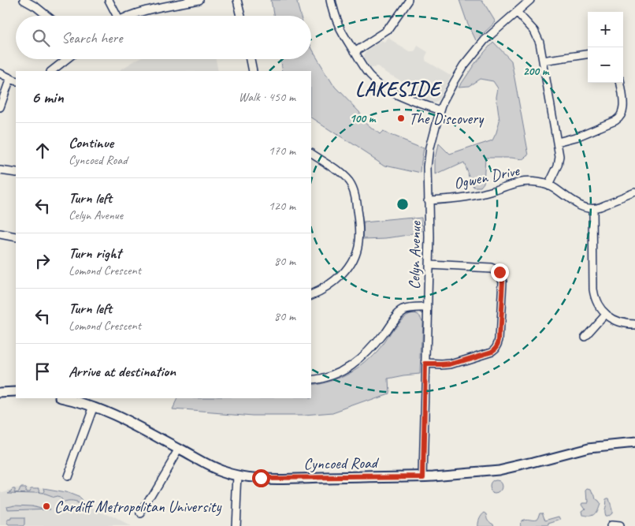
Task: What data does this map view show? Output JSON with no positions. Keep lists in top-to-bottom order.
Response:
{
  "streets": {
    "street": ["Ogwen Drive", "Celyn Avenue", "Cyncoed Road"]
  },
  "crossings": [
    ["Ogwen Drive", "Celyn Avenue"],
    ["Celyn Avenue", "Cyncoed Road"]
  ],
  "districts": ["LAKESIDE"],
  "places": ["The Discovery", "Cardiff Metropolitan University"],
  "page": {
    "map_buttons": ["+", "−"],
    "search": "Search here",
    "heading": ["6 min", "Walk · 450 m"],
    "list": [
      ["Continue", "Cyncoed Road", "170 m"],
      ["Turn left", "Celyn Avenue", "120 m"],
      ["Turn right", "Lomond Crescent", "80 m"],
      ["Turn left", "Lomond Crescent", "80 m"],
      "Arrive at destination"
    ]
  },
  "rings": ["200 m", "100 m"]
}
